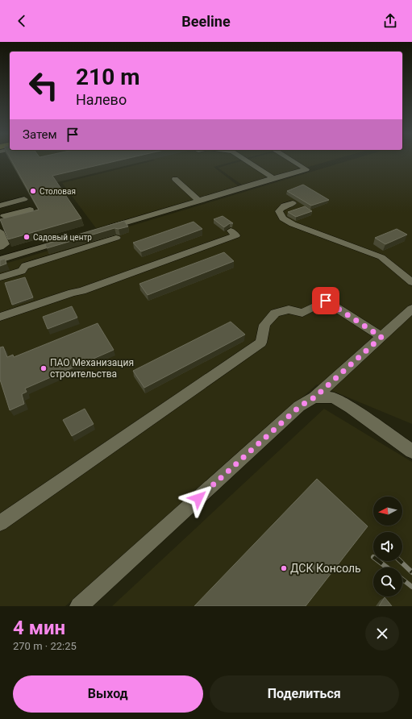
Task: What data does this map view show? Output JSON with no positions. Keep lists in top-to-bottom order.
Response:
{
  "places": [
    "Столовая",
    "Садовый центр",
    "ПАО Механизация строительства",
    "ДСК Консоль"
  ],
  "north": "left",
  "page": {
    "header": "Beeline",
    "turn": ["210 m", "Налево"],
    "then": "Затем",
    "heading": ["4 мин", "270 m · 22:25"],
    "buttons": ["Выход", "Поделиться"]
  }
}
